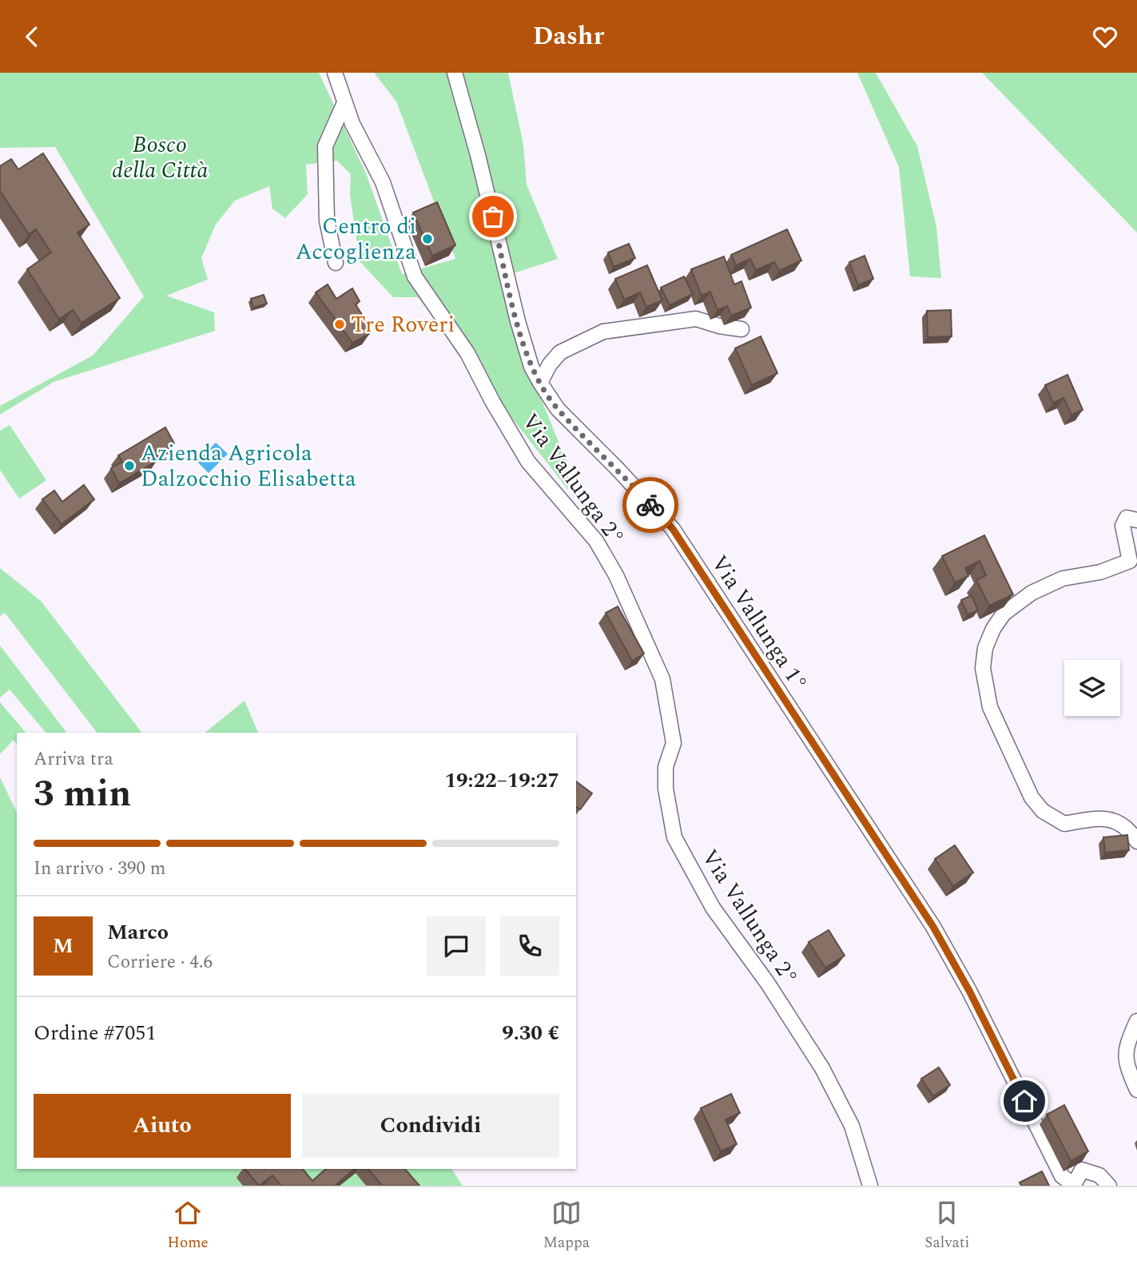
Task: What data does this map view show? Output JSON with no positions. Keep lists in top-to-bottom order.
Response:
{
  "streets": {
    "street": ["Via Vallunga 2°", "Via Vallunga 1°"]
  },
  "parks": ["Bosco della Città"],
  "places": ["Centro di Accoglienza", "Tre Roveri", "Azienda Agricola Dalzocchio Elisabetta"],
  "page": {
    "header": "Dashr",
    "heading": ["3 min", "Arriva tra", "19:22–19:27"],
    "panel": [
      "Marco",
      "Corriere · 4.6",
      "Ordine #7051",
      "9.30 €"
    ],
    "bar": "In arrivo · 390 m",
    "round": "M",
    "buttons": ["Aiuto", "Condividi"],
    "tabs": ["Home", "Mappa", "Salvati"]
  }
}
